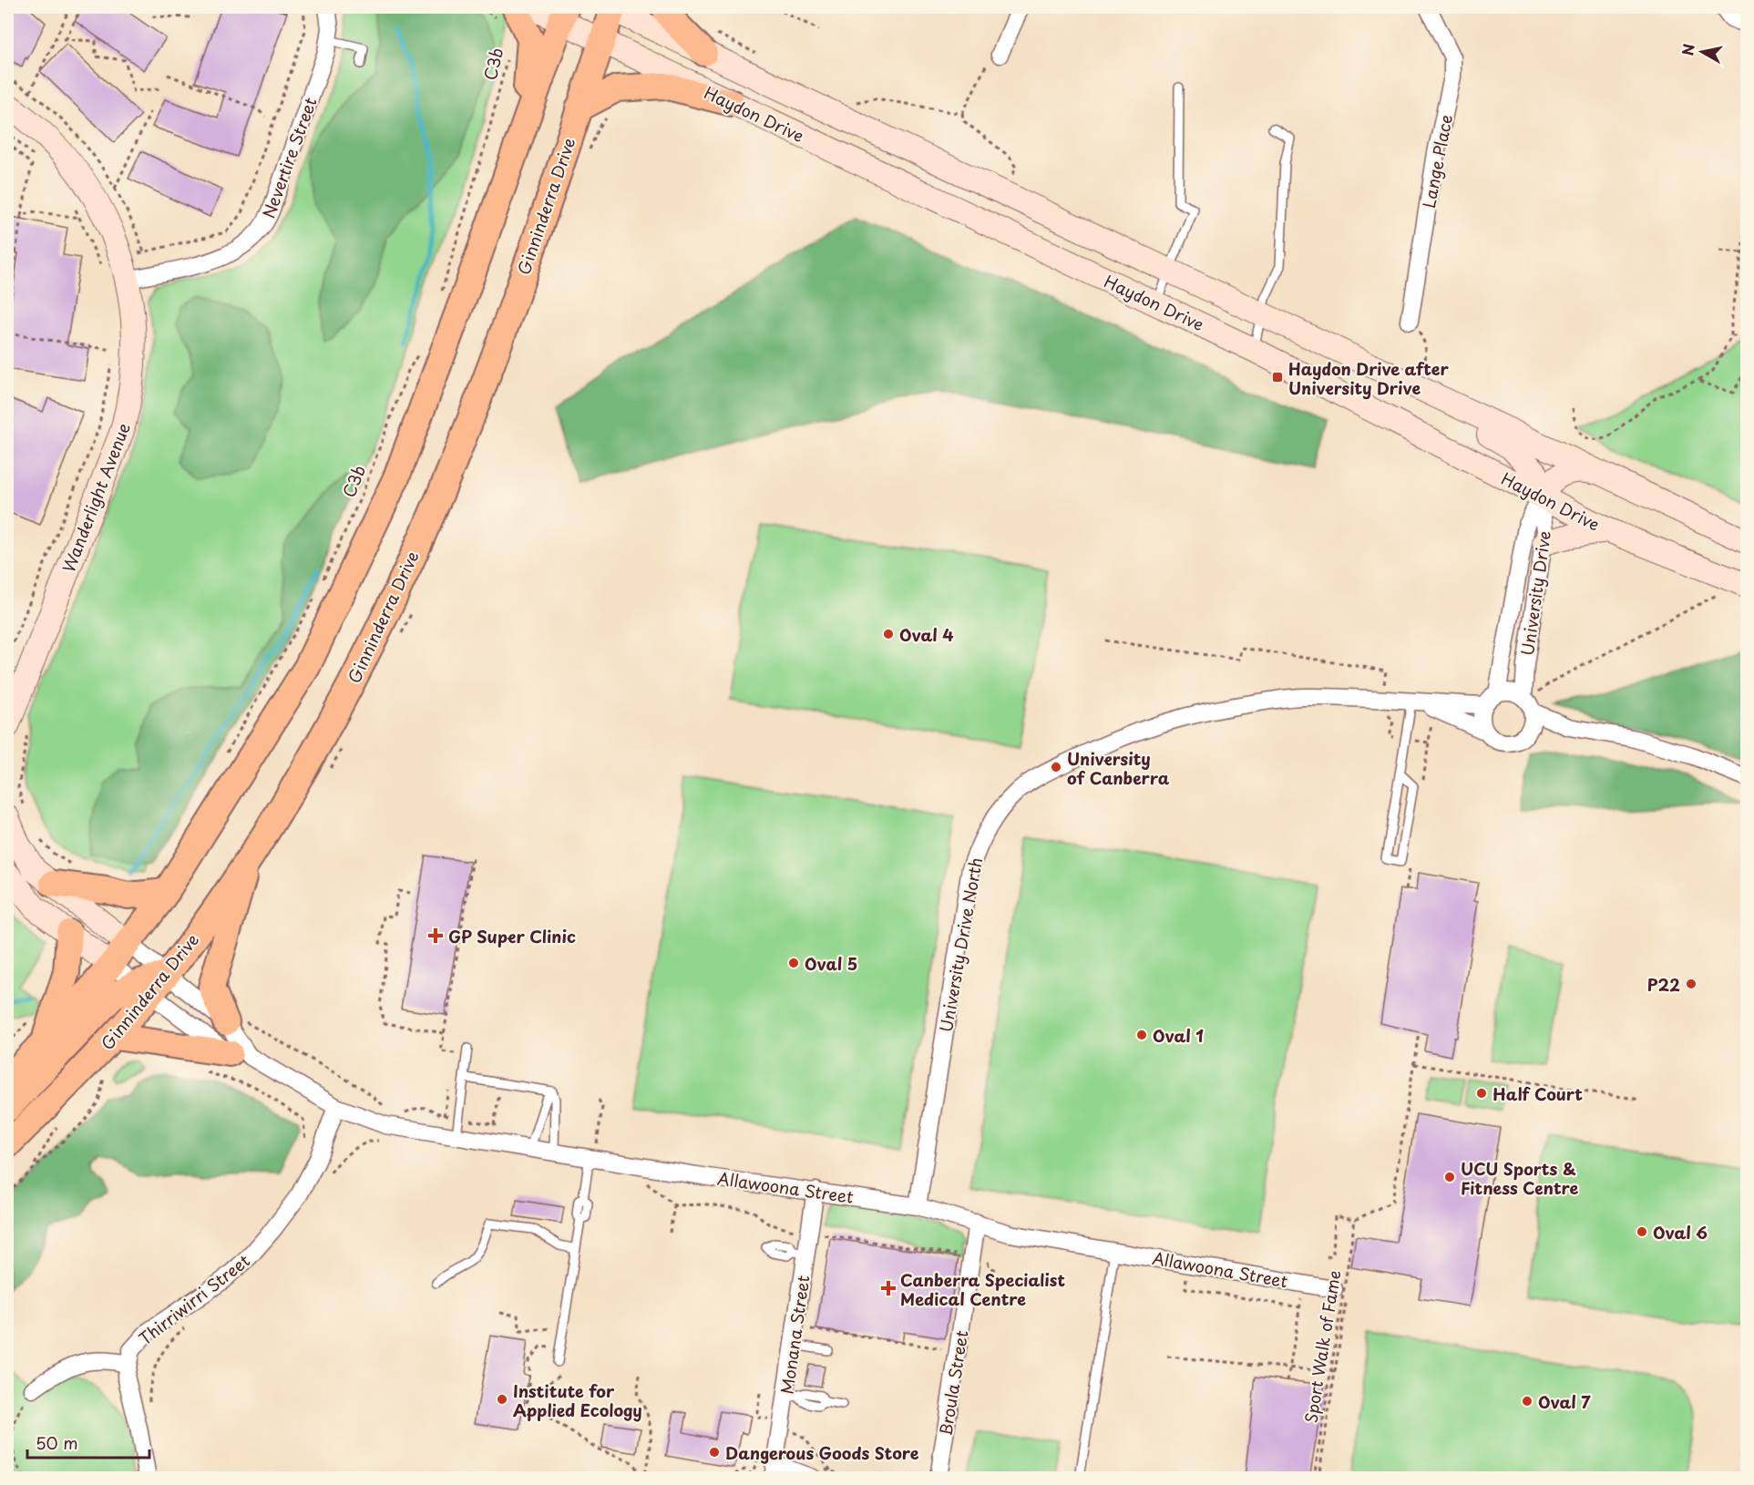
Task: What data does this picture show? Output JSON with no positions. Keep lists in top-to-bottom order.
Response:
{
  "streets": {
    "main road": ["Haydon Drive", "Ginninderra Drive", "Wanderlight Avenue"],
    "street": [
      "Nevertire Street",
      "Lange Place",
      "University Drive",
      "University Drive North",
      "Allawoona Street",
      "Thirriwirri Street",
      "Monana Street",
      "Broula Street"
    ],
    "path": ["C3b", "Sport Walk of Fame"]
  },
  "crossings": [
    ["Haydon Drive", "Ginninderra Drive"],
    ["Haydon Drive", "University Drive"],
    ["Nevertire Street", "Wanderlight Avenue"],
    ["Ginninderra Drive", "Allawoona Street"],
    ["University Drive", "University Drive North"],
    ["University Drive North", "Allawoona Street"],
    ["Allawoona Street", "Thirriwirri Street"],
    ["Allawoona Street", "Monana Street"],
    ["Allawoona Street", "Broula Street"]
  ],
  "places": {
    "transit": ["Haydon Drive after University Drive"],
    "other": [
      "Oval 4",
      "University of Canberra",
      "Oval 5",
      "P22",
      "Oval 1",
      "Half Court",
      "UCU Sports & Fitness Centre",
      "Oval 6",
      "Institute for Applied Ecology",
      "Oval 7",
      "Dangerous Goods Store"
    ],
    "health": ["GP Super Clinic", "Canberra Specialist Medical Centre"]
  },
  "scale_bar": "50 m",
  "north": "left"
}
